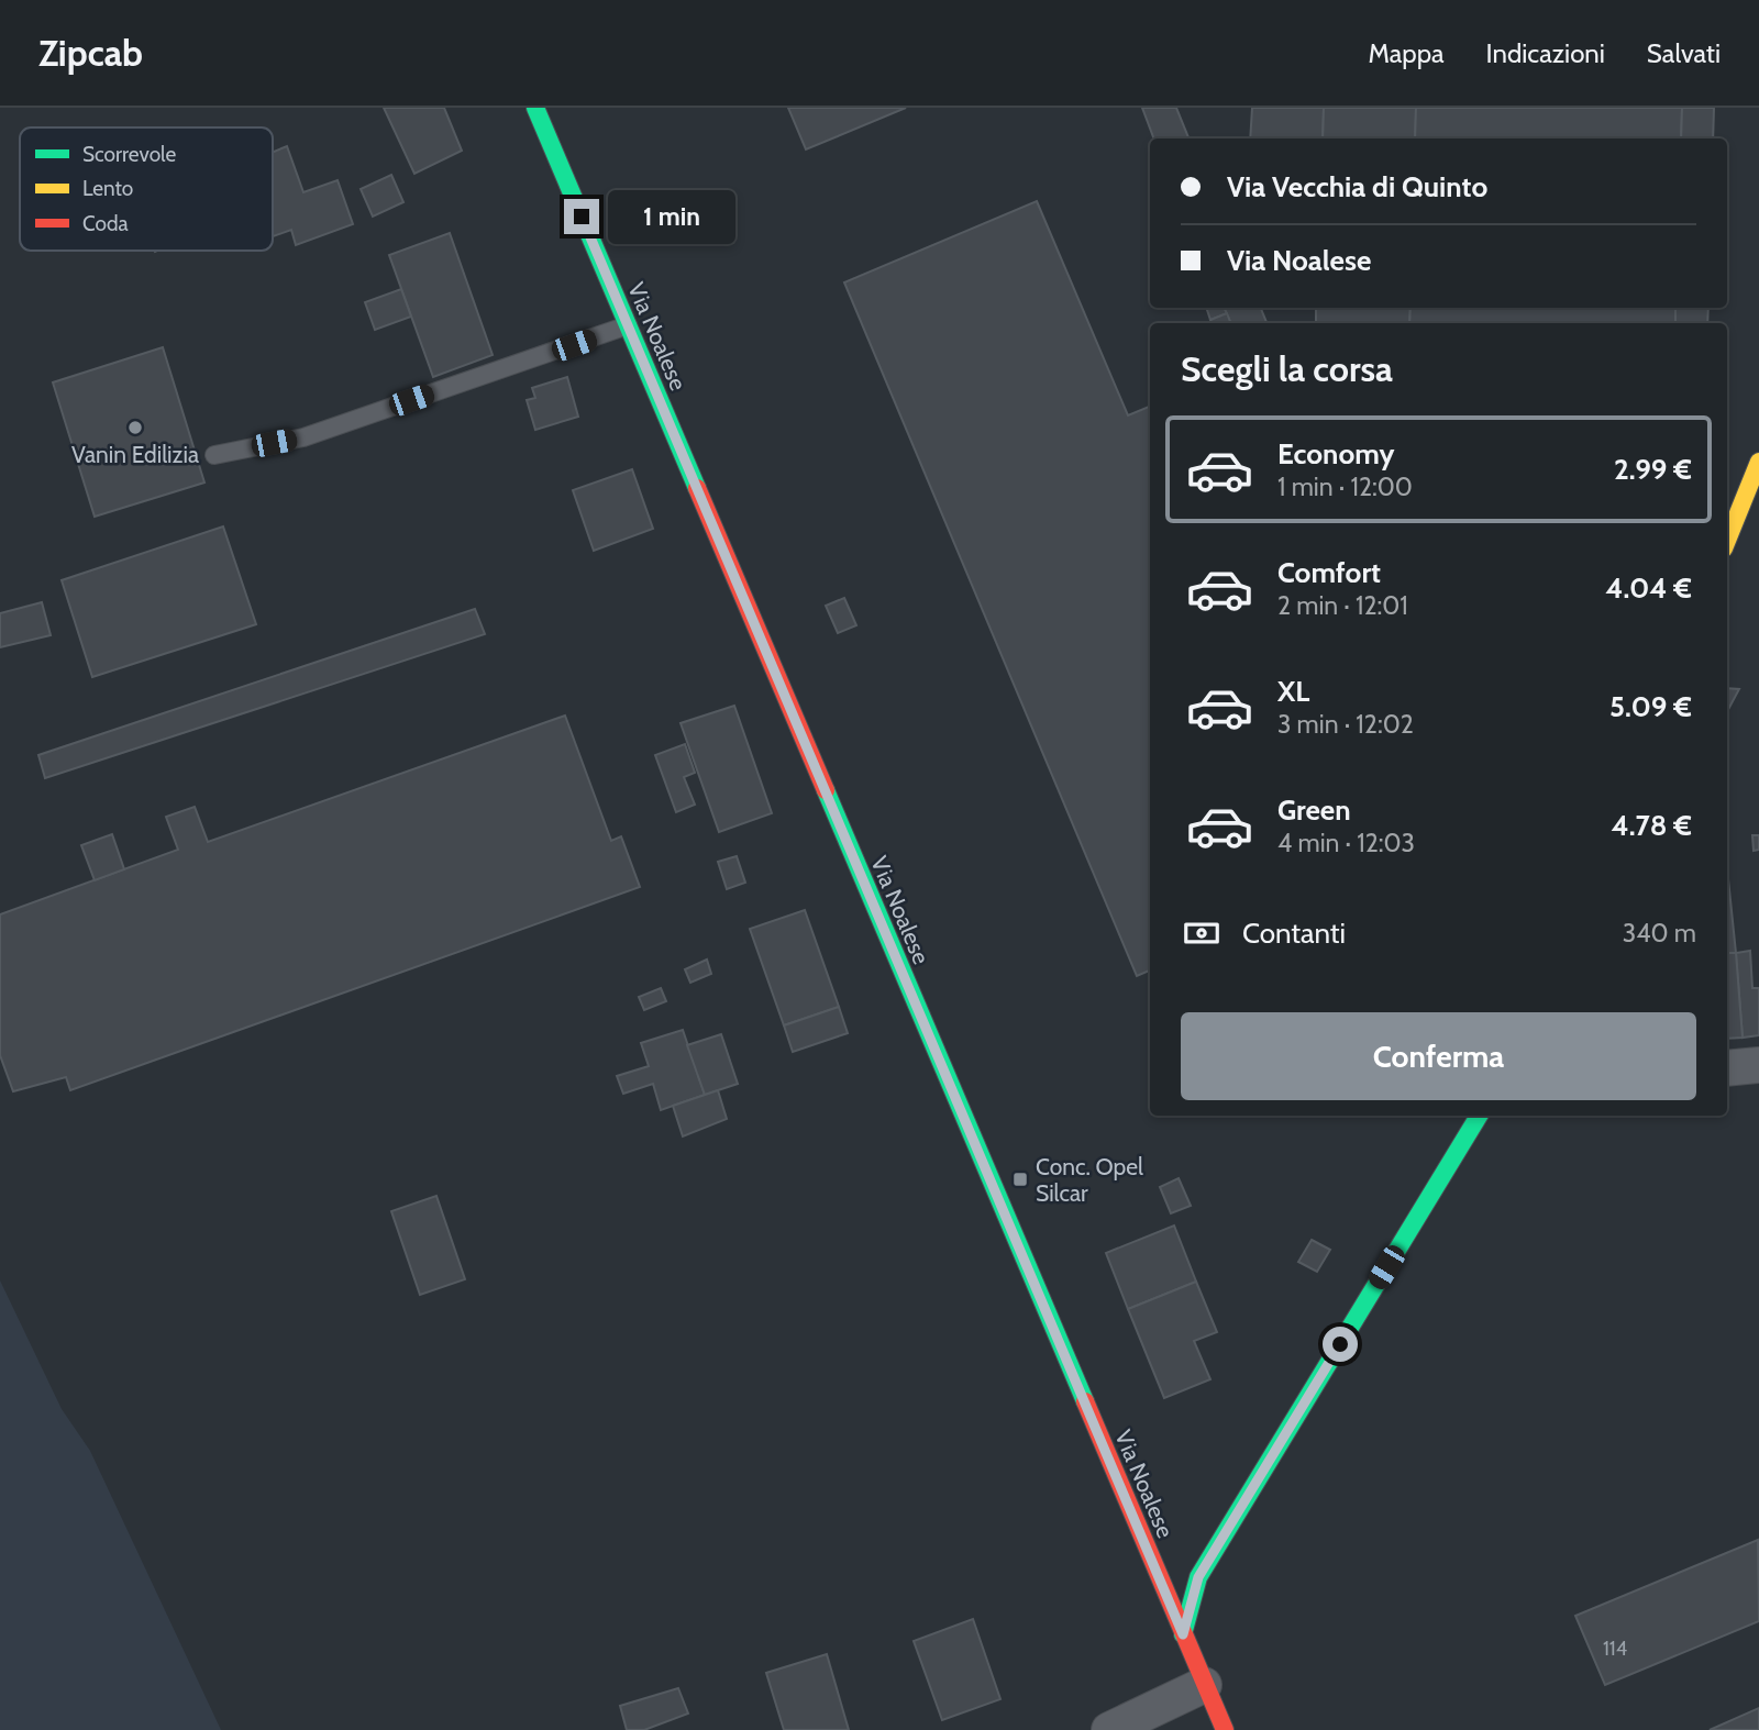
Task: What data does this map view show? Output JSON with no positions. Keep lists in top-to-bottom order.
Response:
{
  "streets": {
    "main road": ["Via Noalese"]
  },
  "places": {
    "other": ["Vanin Edilizia"],
    "transit": ["Conc. Opel Silcar"]
  },
  "house_numbers": ["114"],
  "legend": ["Scorrevole", "Lento", "Coda"],
  "page": {
    "header": "Zipcab",
    "nav": ["Mappa", "Indicazioni", "Salvati"],
    "banner": ["Via Vecchia di Quinto", "Via Noalese"],
    "bubble": "1 min",
    "heading": "Scegli la corsa",
    "list": [
      {
        "name": "Economy",
        "note": "1 min · 12:00",
        "value": "2.99 €"
      },
      {
        "name": "Comfort",
        "note": "2 min · 12:01",
        "value": "4.04 €"
      },
      {
        "name": "XL",
        "note": "3 min · 12:02",
        "value": "5.09 €"
      },
      {
        "name": "Green",
        "note": "4 min · 12:03",
        "value": "4.78 €"
      }
    ],
    "pay": ["Contanti", "340 m"],
    "buttons": "Conferma"
  }
}
